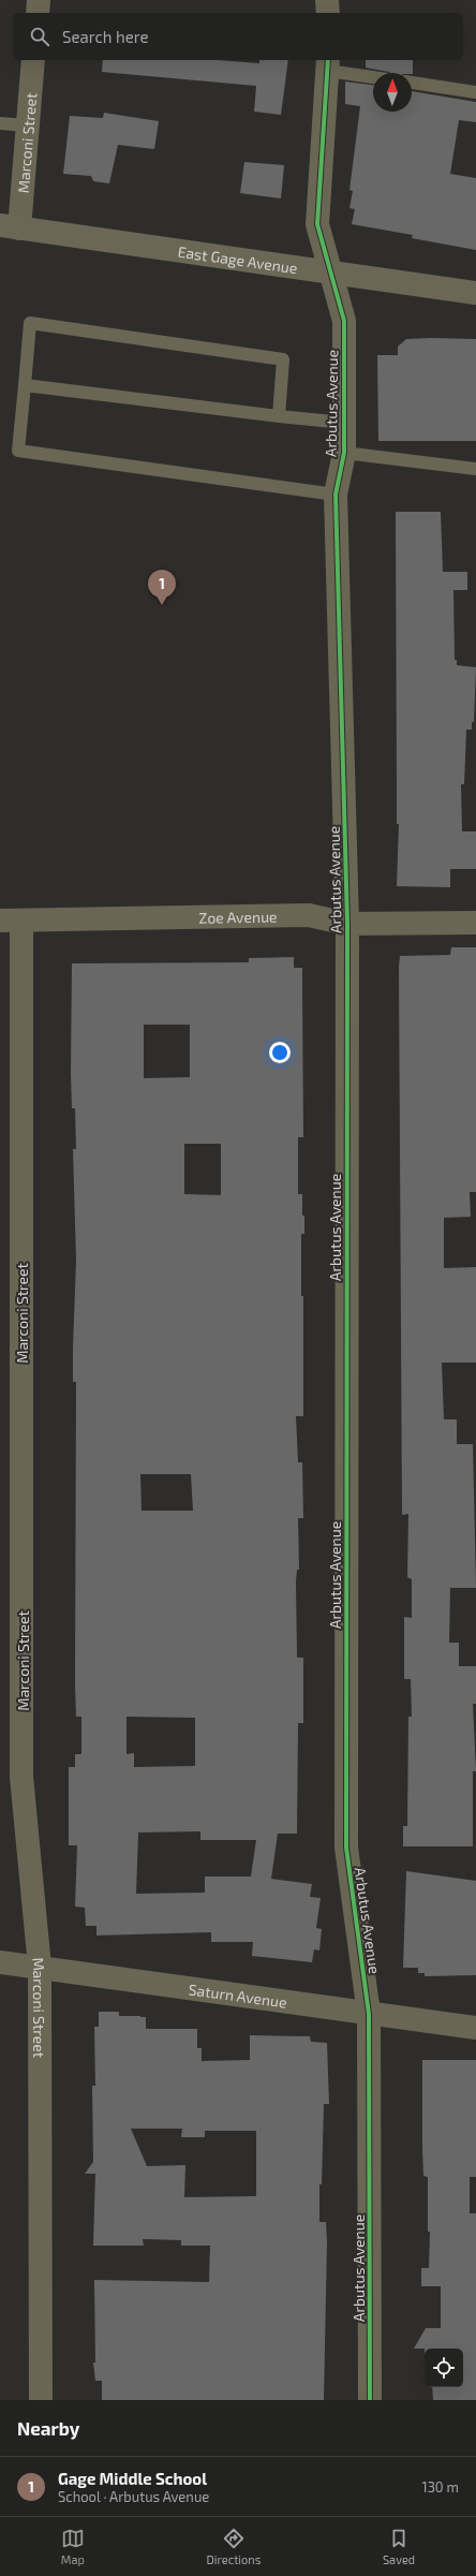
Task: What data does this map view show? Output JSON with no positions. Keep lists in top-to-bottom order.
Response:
{
  "streets": {
    "main road": ["East Gage Avenue"],
    "street": [
      "Marconi Street",
      "Arbutus Avenue",
      "Zoe Avenue",
      "Saturn Avenue"
    ]
  },
  "crossings": [
    ["Marconi Street", "East Gage Avenue"],
    ["Marconi Street", "Zoe Avenue"],
    ["Marconi Street", "Saturn Avenue"],
    ["East Gage Avenue", "Arbutus Avenue"],
    ["Arbutus Avenue", "Zoe Avenue"],
    ["Arbutus Avenue", "Saturn Avenue"]
  ],
  "north": "top",
  "page": {
    "search": "Search here",
    "pins": "1",
    "heading": "Nearby",
    "list": [
      {
        "mark": "1",
        "name": "Gage Middle School",
        "note": "School · Arbutus Avenue",
        "value": "130 m"
      }
    ],
    "nav": ["Map", "Directions", "Saved"]
  }
}
